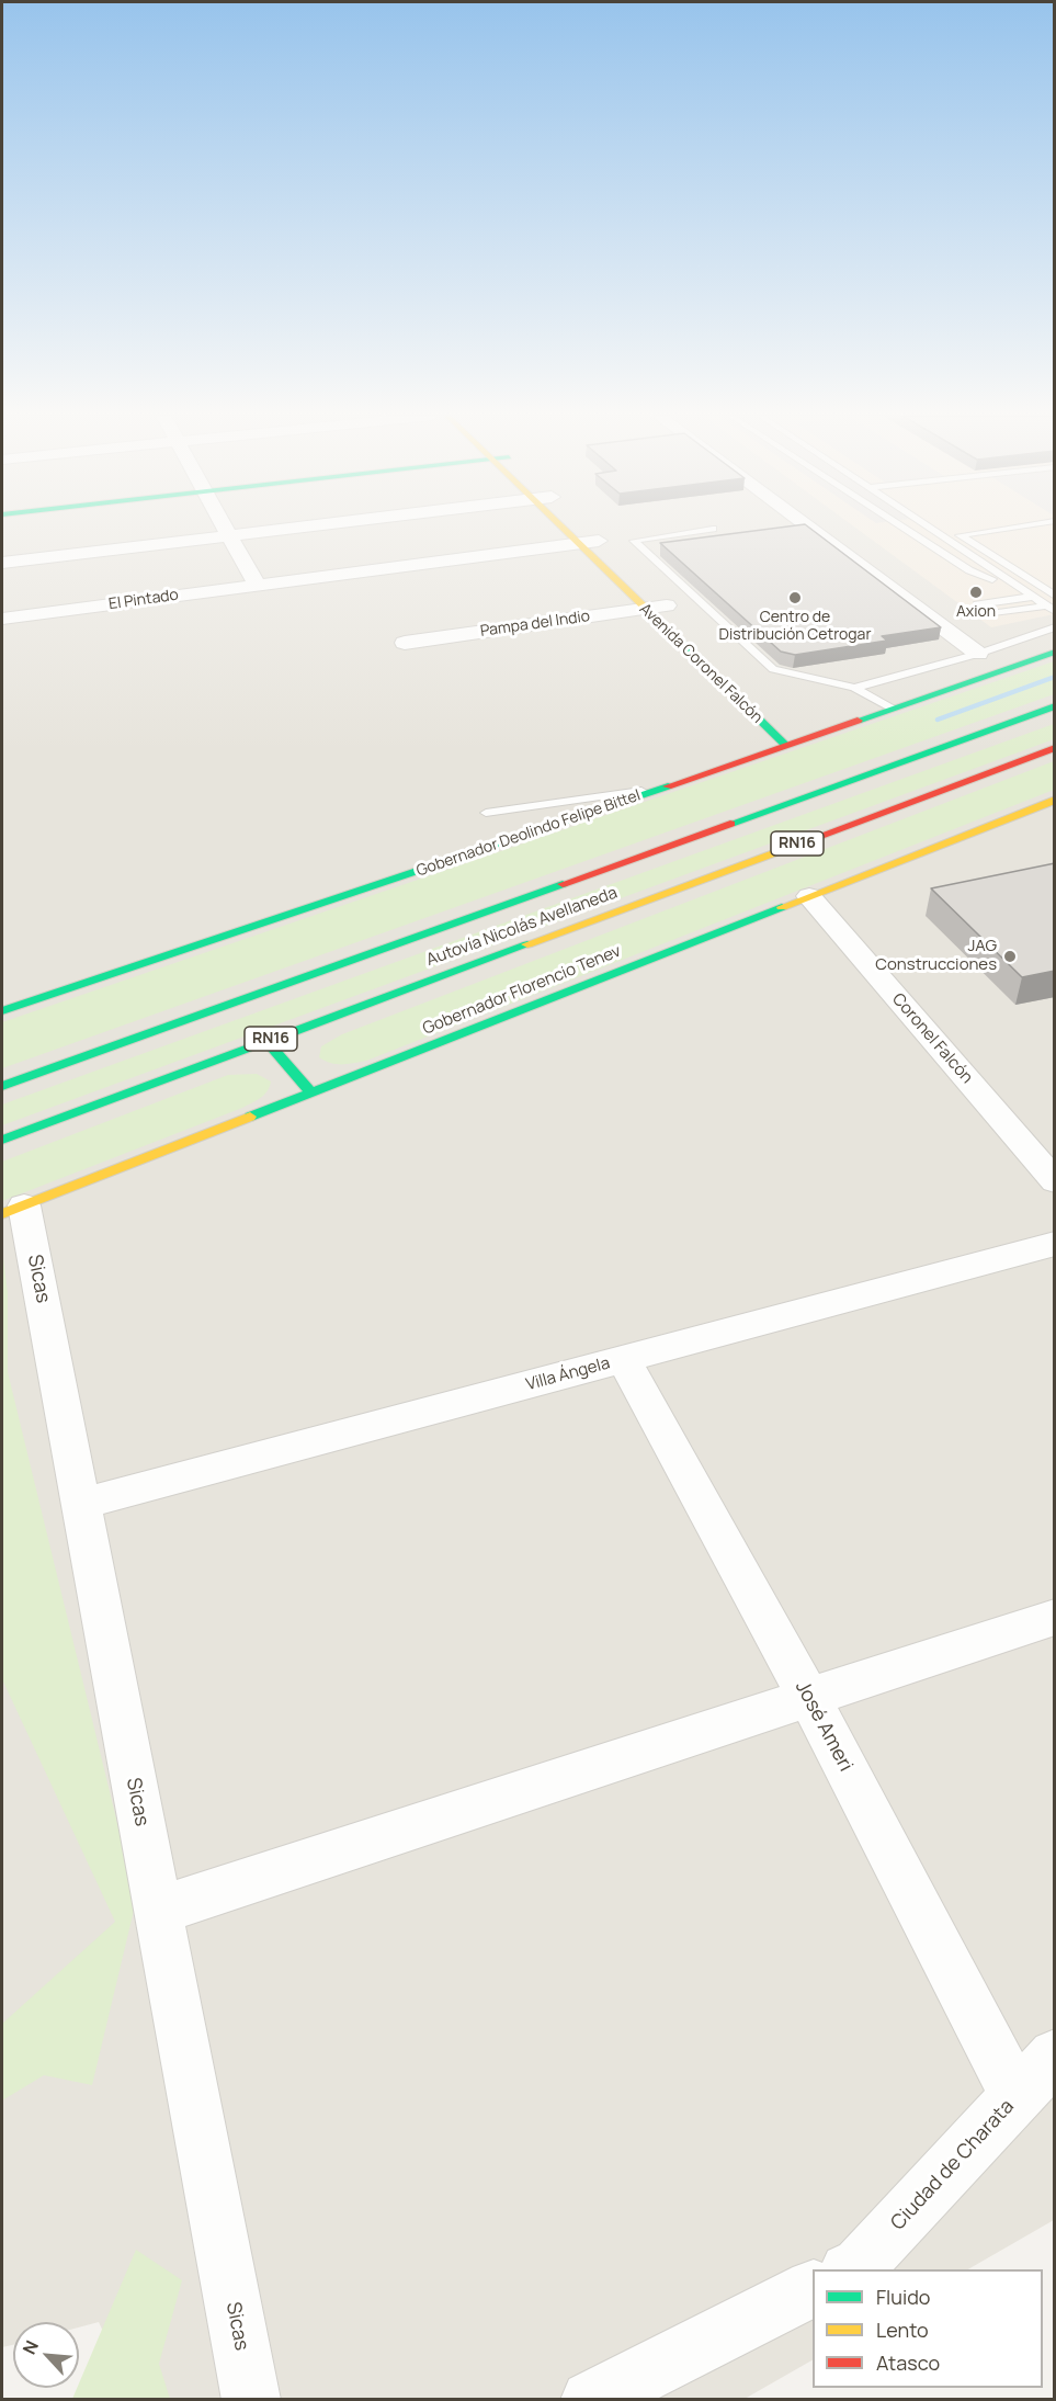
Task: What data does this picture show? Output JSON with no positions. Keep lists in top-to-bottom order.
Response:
{
  "streets": {
    "main road": [
      "Avenida Coronel Falcón",
      "Gobernador Deolindo Felipe Bittel",
      "RN16",
      "Autovía Nicolás Avellaneda",
      "Gobernador Florencio Tenev"
    ],
    "street": [
      "El Pintado",
      "Pampa del Indio",
      "Coronel Falcón",
      "Sicas",
      "Villa Ángela",
      "José Ameri",
      "Ciudad de Charata"
    ]
  },
  "crossings": [
    ["El Pintado", "Avenida Coronel Falcón"],
    ["Pampa del Indio", "Avenida Coronel Falcón"],
    ["Avenida Coronel Falcón", "Gobernador Deolindo Felipe Bittel"],
    ["Gobernador Florencio Tenev", "Coronel Falcón"],
    ["Gobernador Florencio Tenev", "Sicas"],
    ["Sicas", "Villa Ángela"],
    ["Villa Ángela", "José Ameri"],
    ["José Ameri", "Ciudad de Charata"]
  ],
  "places": ["Axion", "Centro de Distribución Cetrogar", "JAG Construcciones"],
  "legend": ["Fluido", "Lento", "Atasco"],
  "north": "top left"
}
